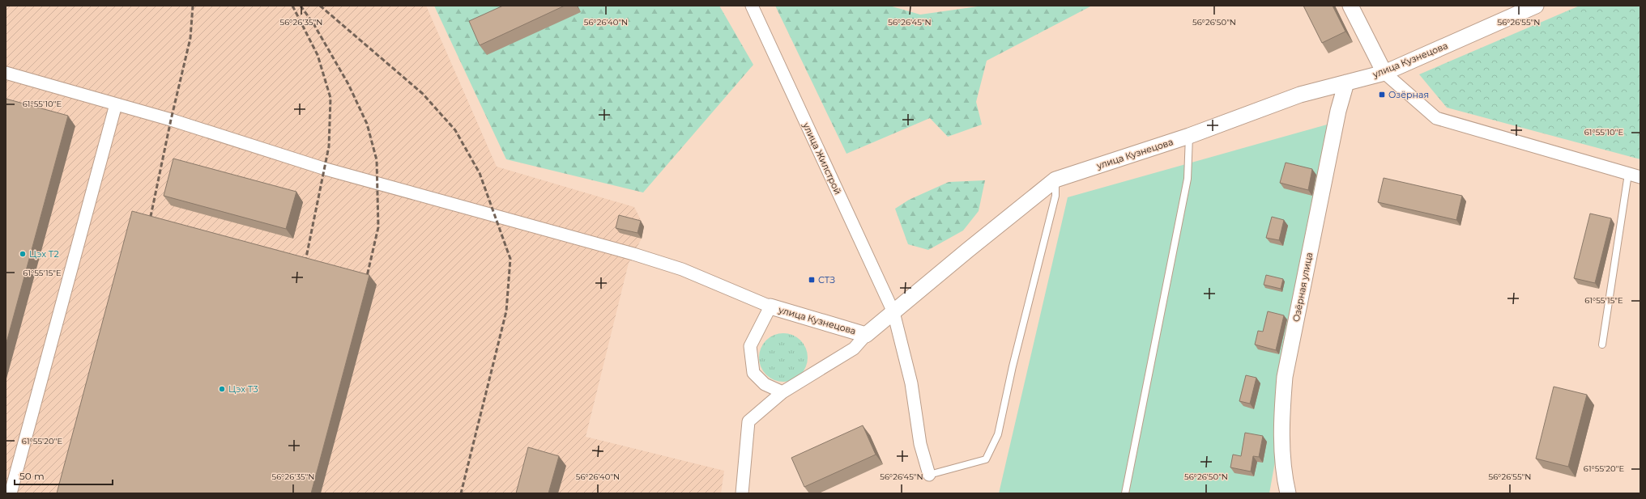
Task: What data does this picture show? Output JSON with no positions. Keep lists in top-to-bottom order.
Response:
{
  "streets": {
    "street": ["улица Кузнецова", "улица Жилстрой", "Озёрная улица"]
  },
  "crossings": [
    ["улица Кузнецова", "улица Жилстрой"],
    ["улица Кузнецова", "Озёрная улица"]
  ],
  "places": {
    "transit": ["Озёрная", "СТЗ"],
    "other": ["Цэх Т2", "Цэх Т3"]
  },
  "scale_bar": "50 m",
  "coordinates": [
    "56°26'35\"N",
    "56°26'40\"N",
    "56°26'45\"N",
    "56°26'50\"N",
    "56°26'55\"N",
    "61°55'10\"E",
    "61°55'15\"E",
    "61°55'20\"E"
  ]
}
